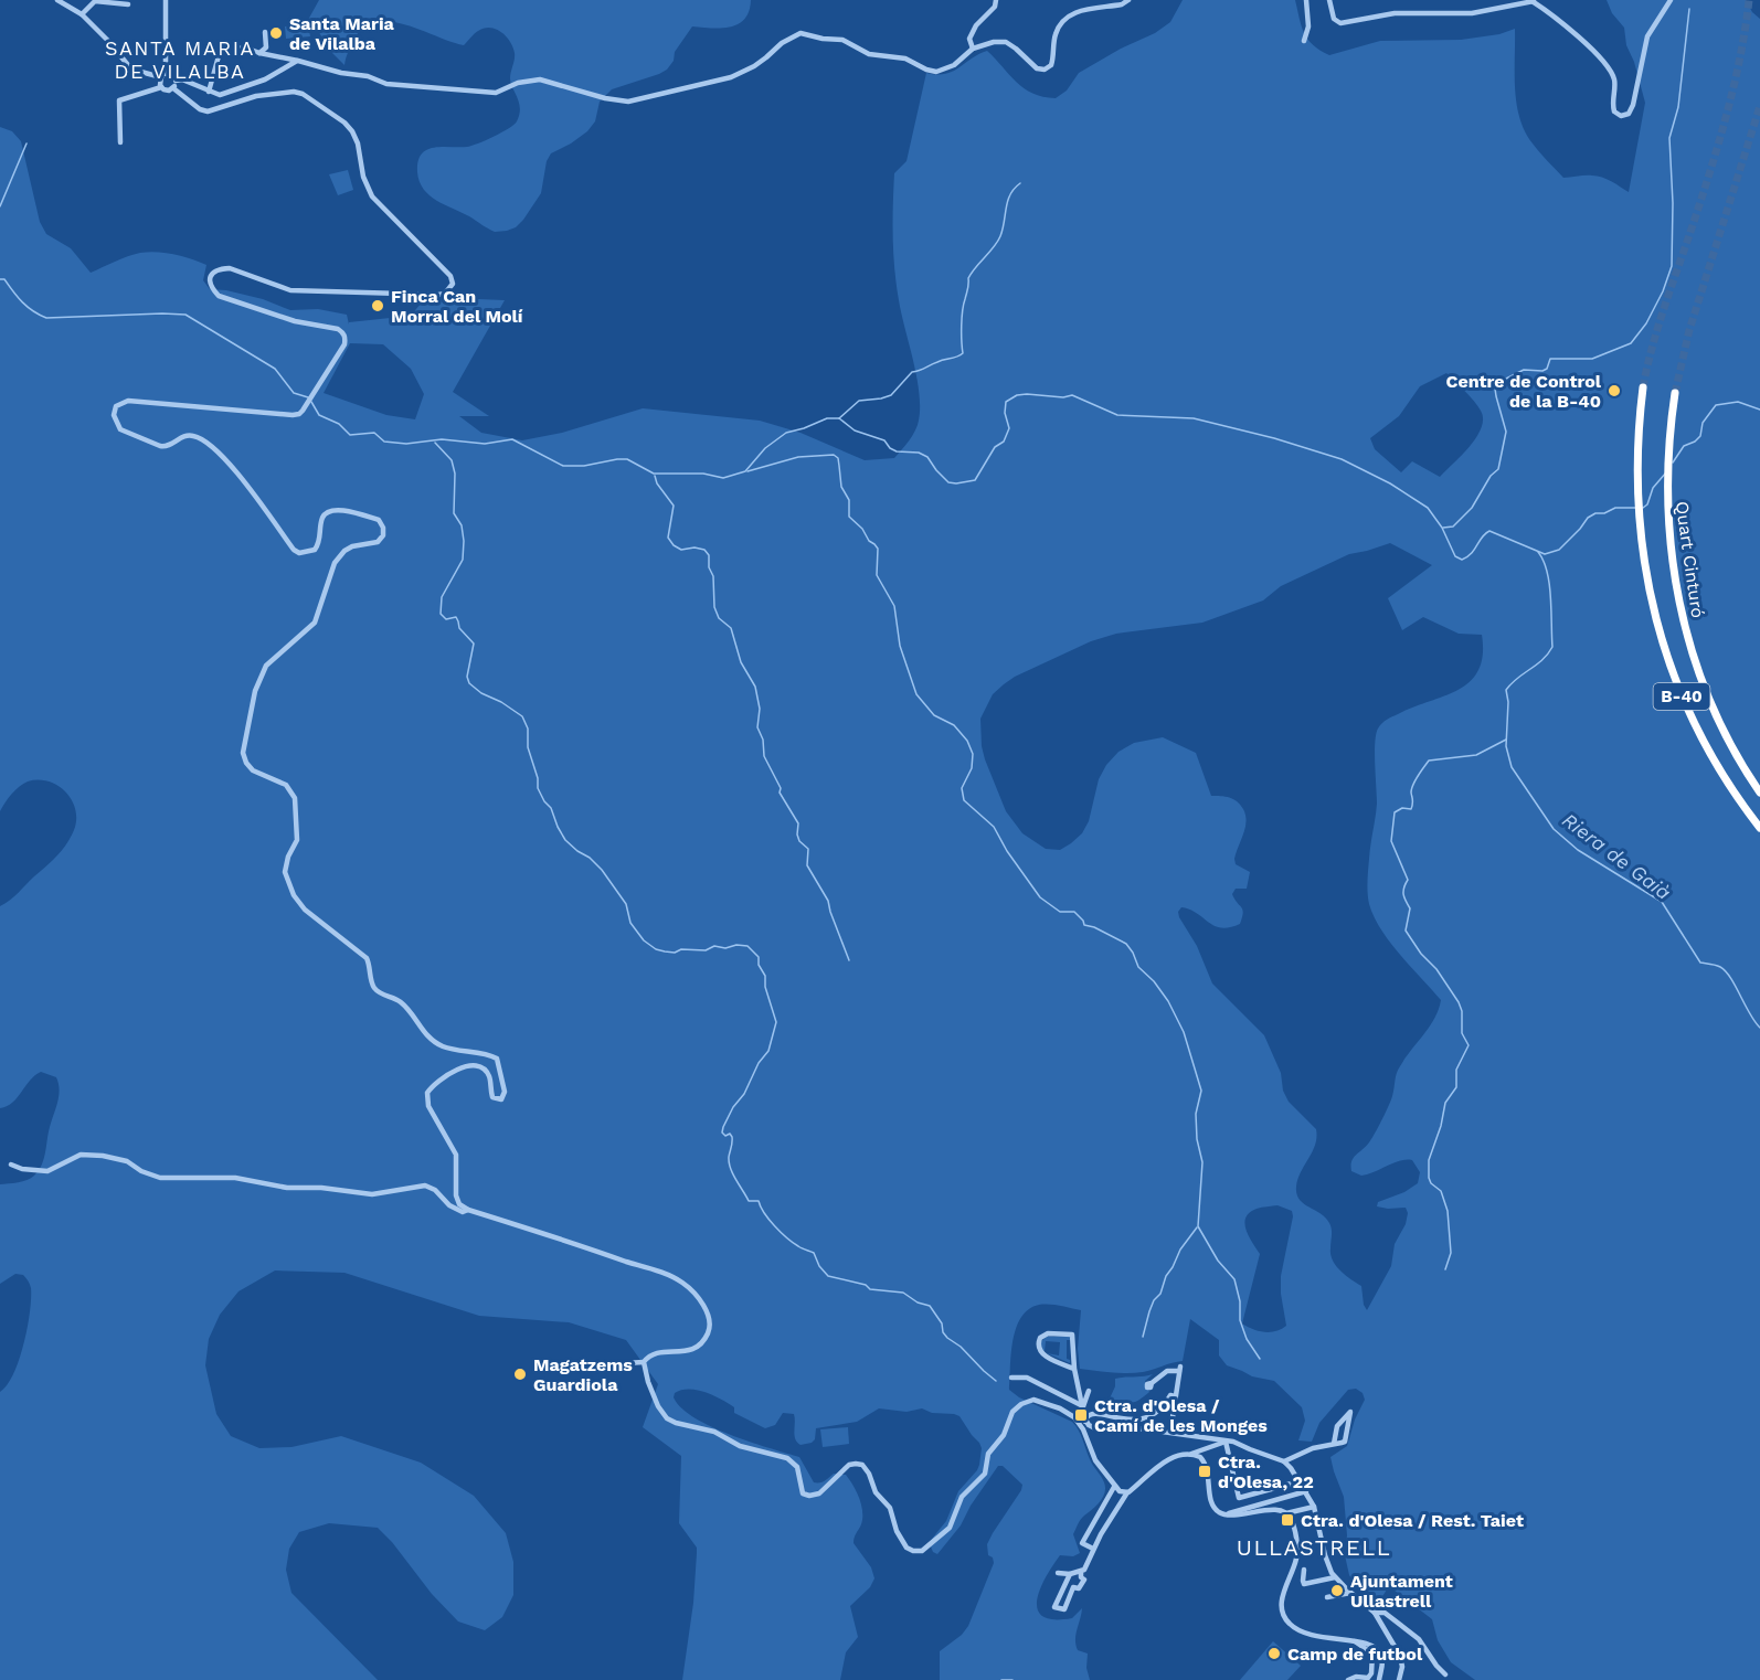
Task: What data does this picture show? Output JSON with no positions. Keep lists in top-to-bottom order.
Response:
{
  "streets": {
    "highway": ["Quart Cinturó", "B-40"]
  },
  "districts": ["SANTA MARIA DE VILALBA", "ULLASTRELL"],
  "water": ["Riera de Gaià"],
  "places": {
    "other": [
      "Santa Maria de Vilalba",
      "Finca Can Morral del Molí",
      "Centre de Control de la B-40",
      "Magatzems Guardiola",
      "Ajuntament Ullastrell",
      "Camp de futbol"
    ],
    "transit": ["Ctra. d'Olesa / Camí de les Monges", "Ctra. d'Olesa, 22", "Ctra. d'Olesa / Rest. Taiet"]
  }
}
